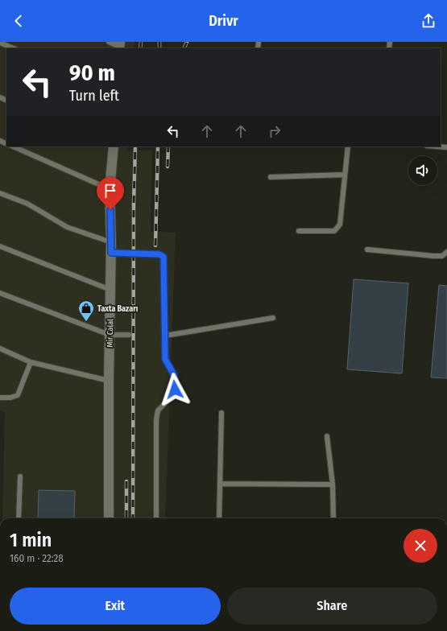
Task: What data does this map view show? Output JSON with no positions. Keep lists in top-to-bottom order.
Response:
{
  "streets": {
    "street": ["Mir Cəlal"]
  },
  "places": {
    "shop": ["Taxta Bazarı"]
  },
  "page": {
    "header": "Drivr",
    "turn": ["90 m", "Turn left"],
    "heading": ["1 min", "160 m · 22:28"],
    "buttons": ["Exit", "Share"]
  }
}
